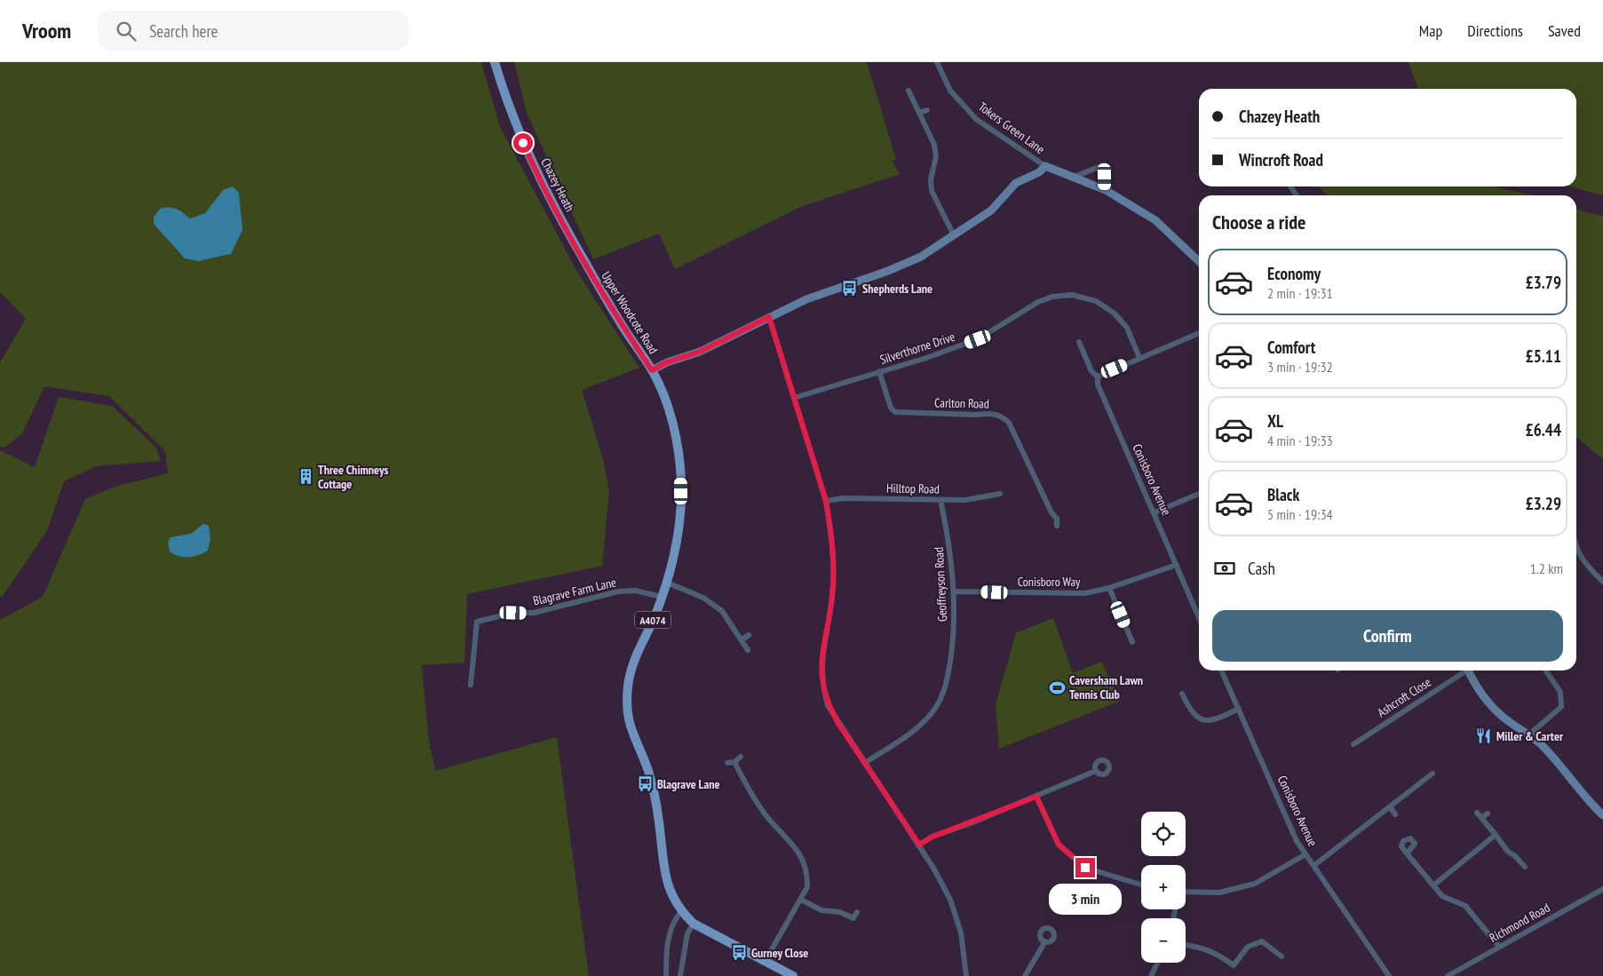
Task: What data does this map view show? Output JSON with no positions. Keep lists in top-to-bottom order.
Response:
{
  "streets": {
    "main road": ["Chazey Heath", "Upper Woodcote Road", "A4074"],
    "street": [
      "Tokers Green Lane",
      "Silverthorne Drive",
      "Carlton Road",
      "Conisboro Avenue",
      "Hilltop Road",
      "Conisboro Way",
      "Geoffreyson Road",
      "Blagrave Farm Lane",
      "Ashcroft Close",
      "Richmond Road"
    ]
  },
  "crossings": [
    ["Chazey Heath", "Upper Woodcote Road"],
    ["Upper Woodcote Road", "Blagrave Farm Lane"],
    ["Silverthorne Drive", "Carlton Road"],
    ["Conisboro Avenue", "Conisboro Way"],
    ["Hilltop Road", "Geoffreyson Road"],
    ["Conisboro Way", "Geoffreyson Road"]
  ],
  "places": {
    "bus stop": ["Shepherds Lane", "Blagrave Lane", "Gurney Close"],
    "building": ["Three Chimneys Cottage"],
    "sports": ["Caversham Lawn Tennis Club"],
    "restaurant": ["Miller & Carter"]
  },
  "page": {
    "header": "Vroom",
    "search": "Search here",
    "nav": ["Map", "Directions", "Saved"],
    "banner": ["Chazey Heath", "Wincroft Road"],
    "heading": "Choose a ride",
    "list": [
      {
        "name": "Economy",
        "note": "2 min · 19:31",
        "value": "£3.79"
      },
      {
        "name": "Comfort",
        "note": "3 min · 19:32",
        "value": "£5.11"
      },
      {
        "name": "XL",
        "note": "4 min · 19:33",
        "value": "£6.44"
      },
      {
        "name": "Black",
        "note": "5 min · 19:34",
        "value": "£3.29"
      }
    ],
    "pay": ["Cash", "1.2 km"],
    "buttons": "Confirm",
    "map_buttons": ["+", "−"],
    "bubble": "3 min"
  }
}
